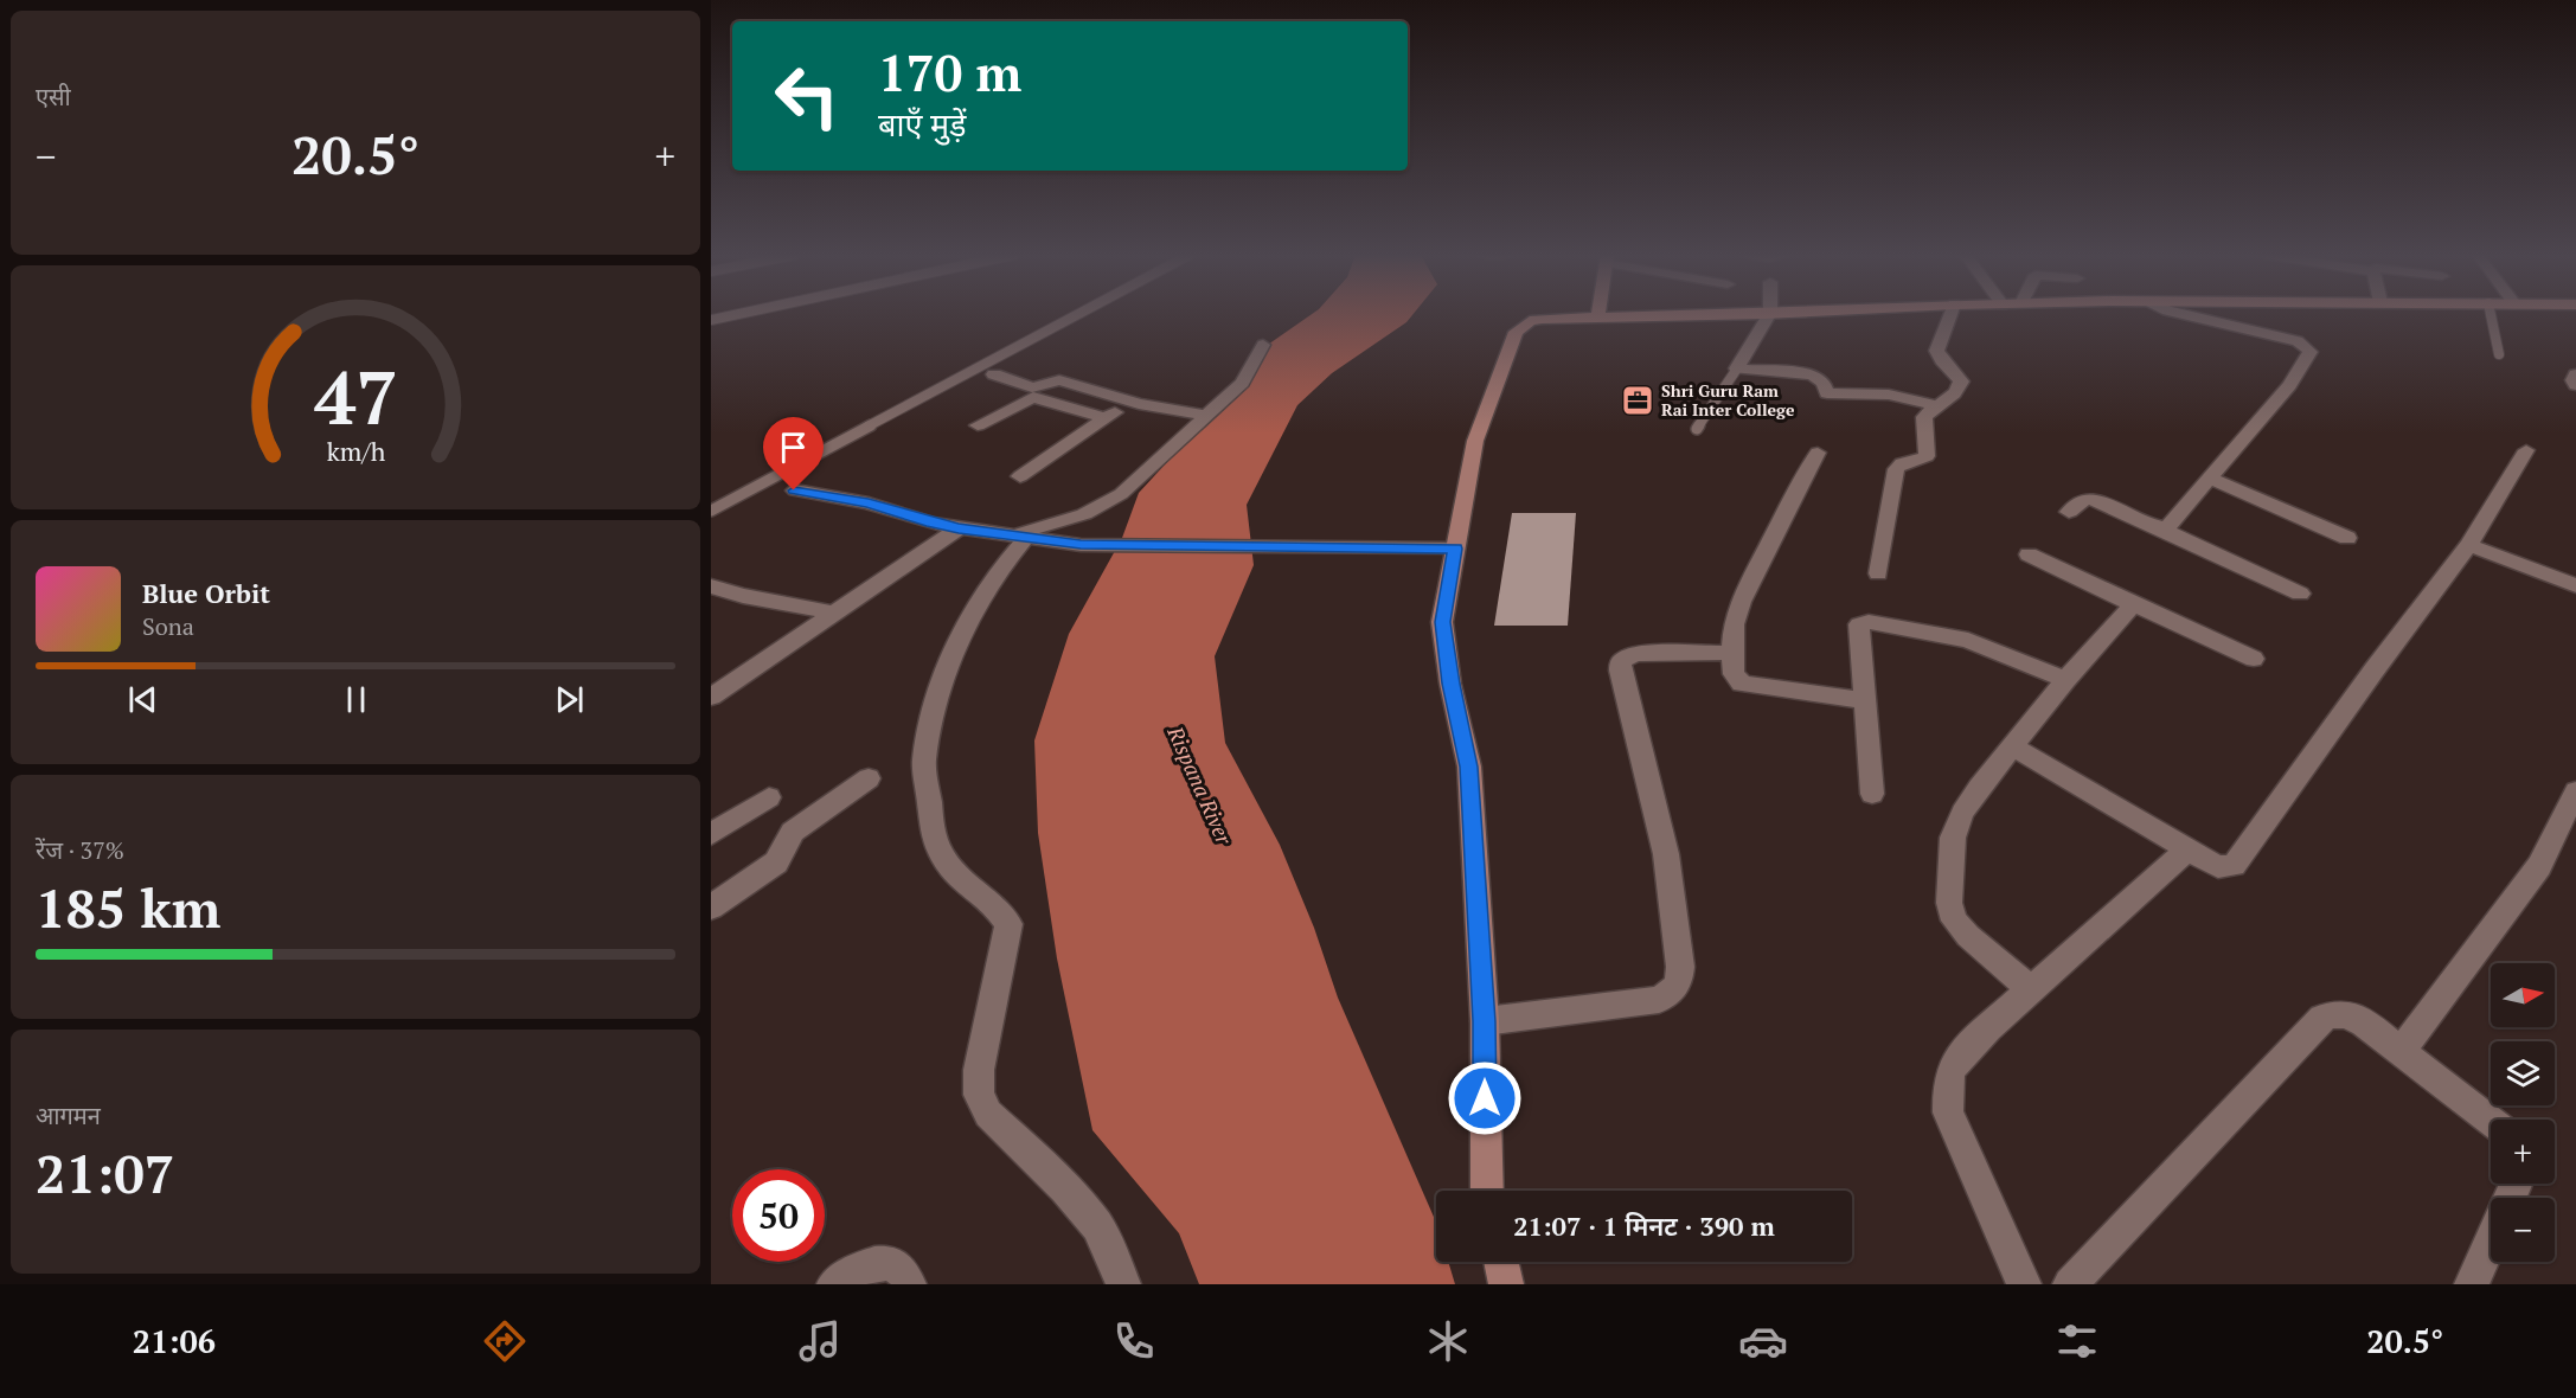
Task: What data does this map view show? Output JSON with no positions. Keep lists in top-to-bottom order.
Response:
{
  "water": ["Rispana River"],
  "places": {
    "office": ["Shri Guru Ram Rai Inter College"]
  },
  "north": "right",
  "page": {
    "tile": [
      "एसी",
      ["रेंज · 37%", "185 km"],
      ["आगमन", "21:07"]
    ],
    "turn": ["170 m", "बाएँ मुड़ें"],
    "heat": ["−", "20.5°", "+"],
    "song": ["Blue Orbit", "Sona"],
    "map_buttons": ["+", "−"],
    "limit": "50",
    "trip": "21:07 · 1 मिनट · 390 m",
    "tabs": ["21:06", "20.5°"],
    "gauge": ["47", "km/h"]
  }
}
